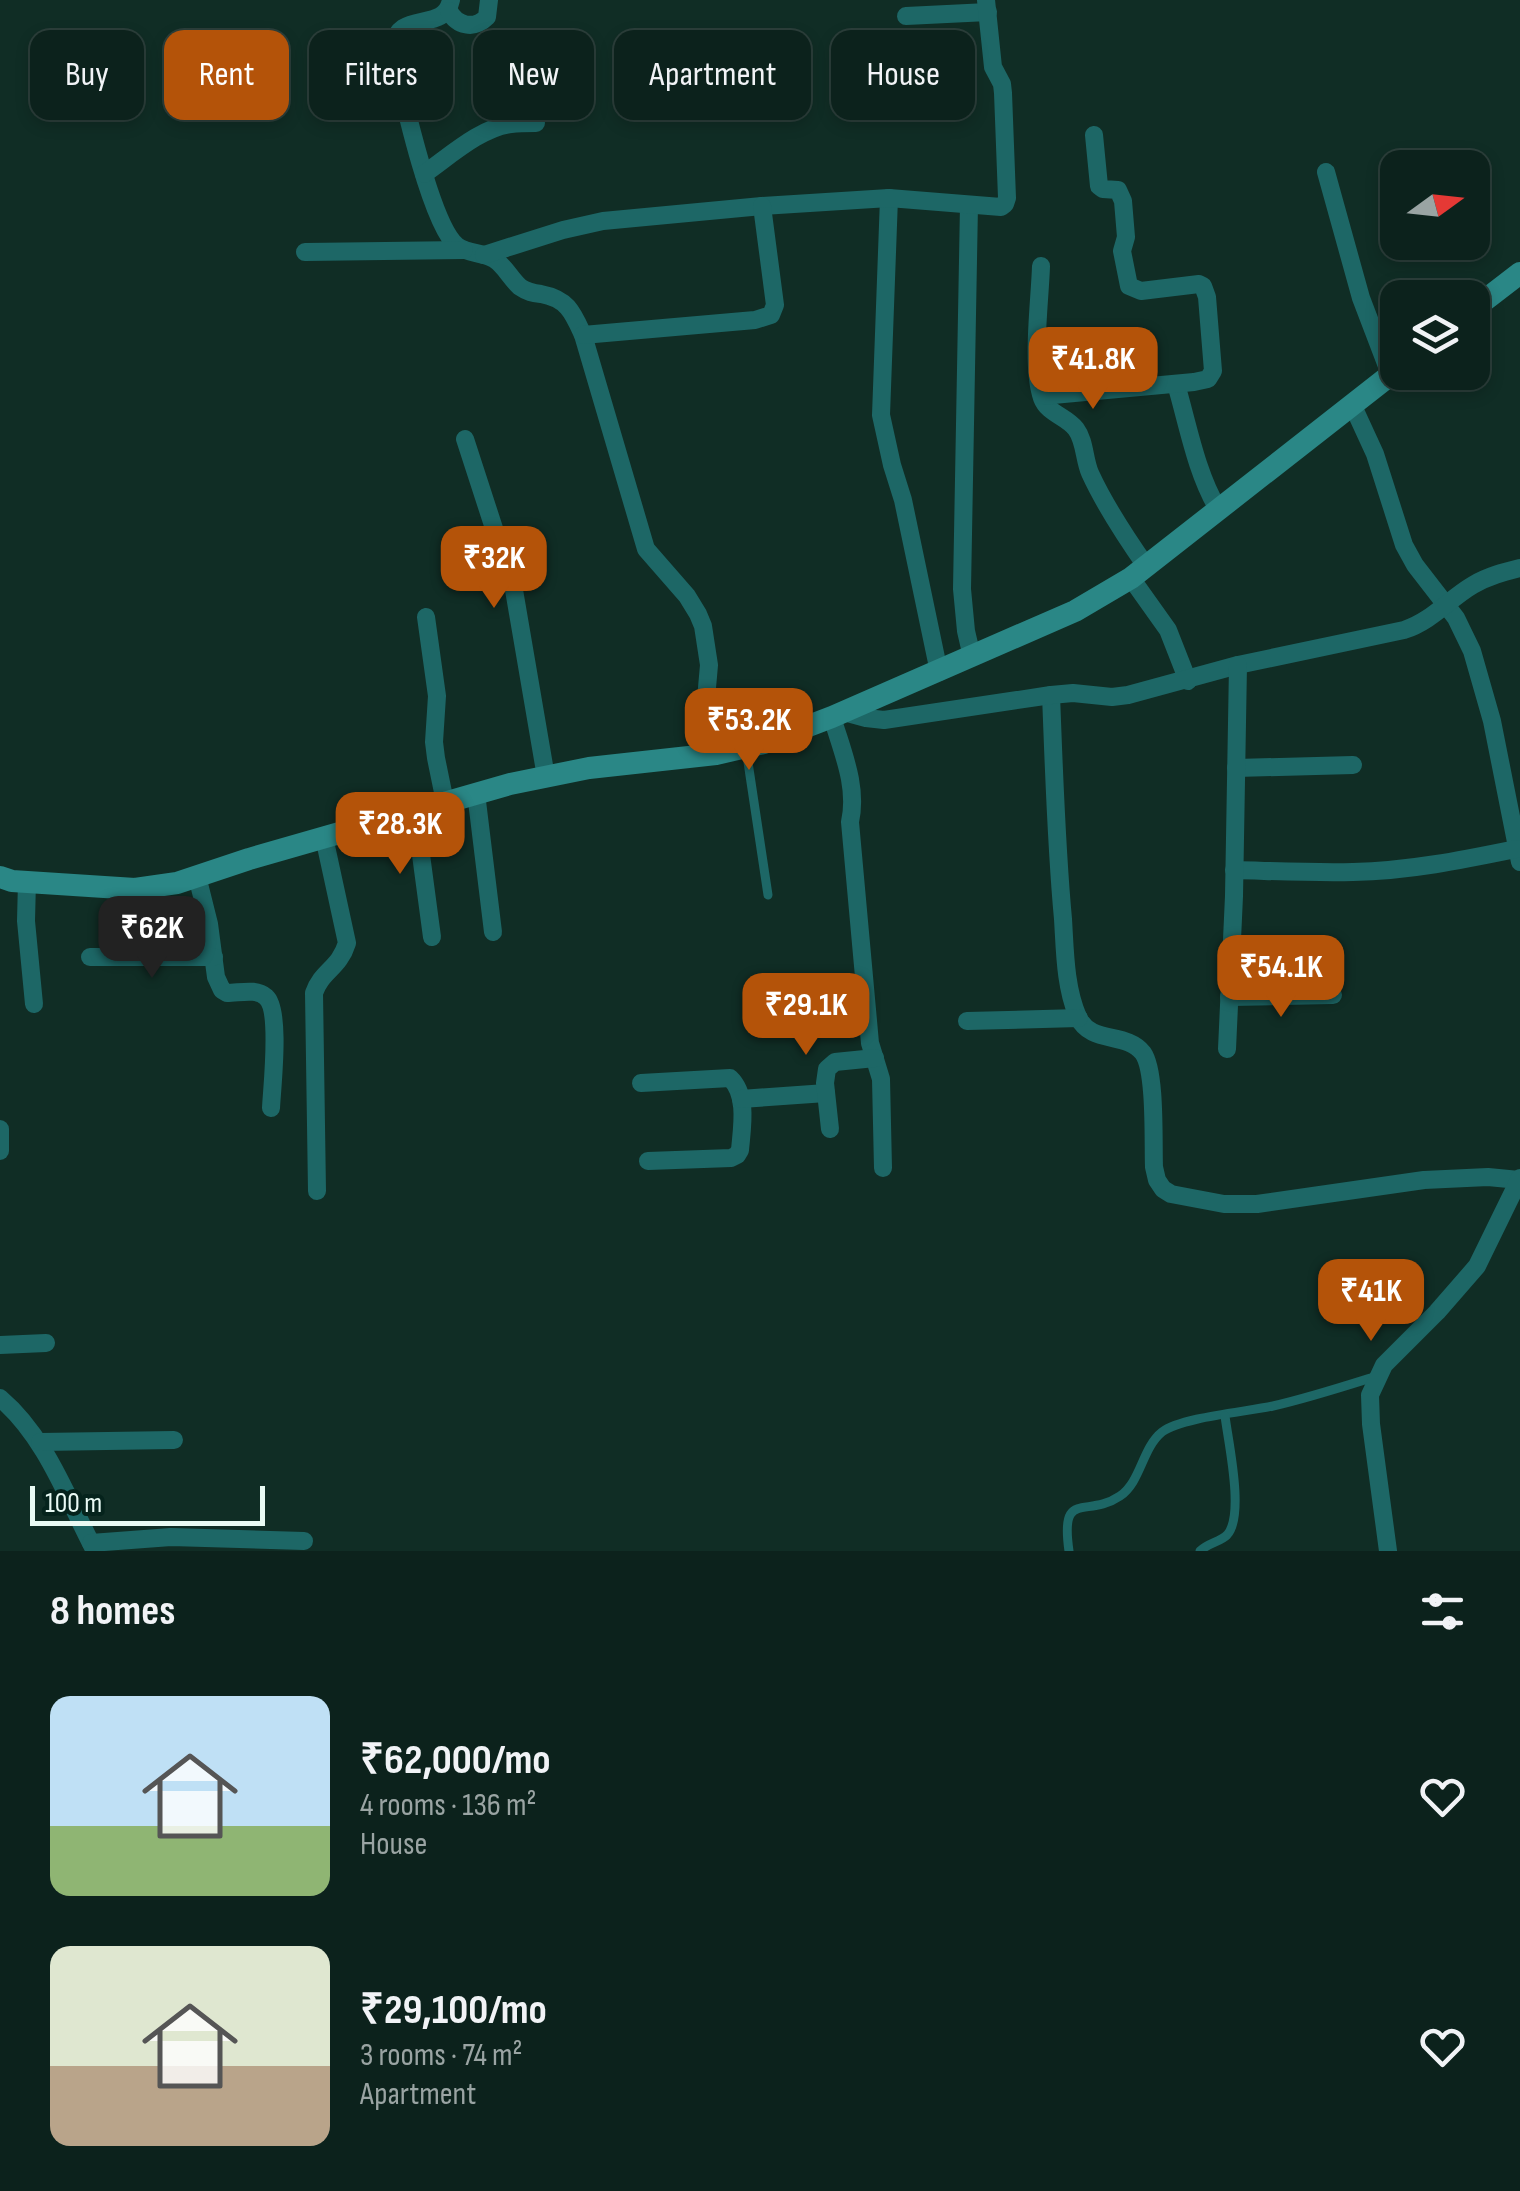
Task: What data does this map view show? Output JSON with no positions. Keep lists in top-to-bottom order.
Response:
{
  "scale_bar": "100 m",
  "north": "right",
  "page": {
    "chip": [
      "Buy",
      "Rent",
      "Filters",
      "New",
      "Apartment",
      "House"
    ],
    "price": [
      "₹41.8K",
      "₹32K",
      "₹53.2K",
      "₹28.3K",
      "₹62K",
      "₹54.1K",
      "₹29.1K",
      "₹41K"
    ],
    "scale": "100 m",
    "heading": "8 homes",
    "list": [
      {
        "name": "₹62,000/mo",
        "note": "4 rooms · 136 m² · House"
      },
      {
        "name": "₹29,100/mo",
        "note": "3 rooms · 74 m² · Apartment"
      }
    ]
  }
}
